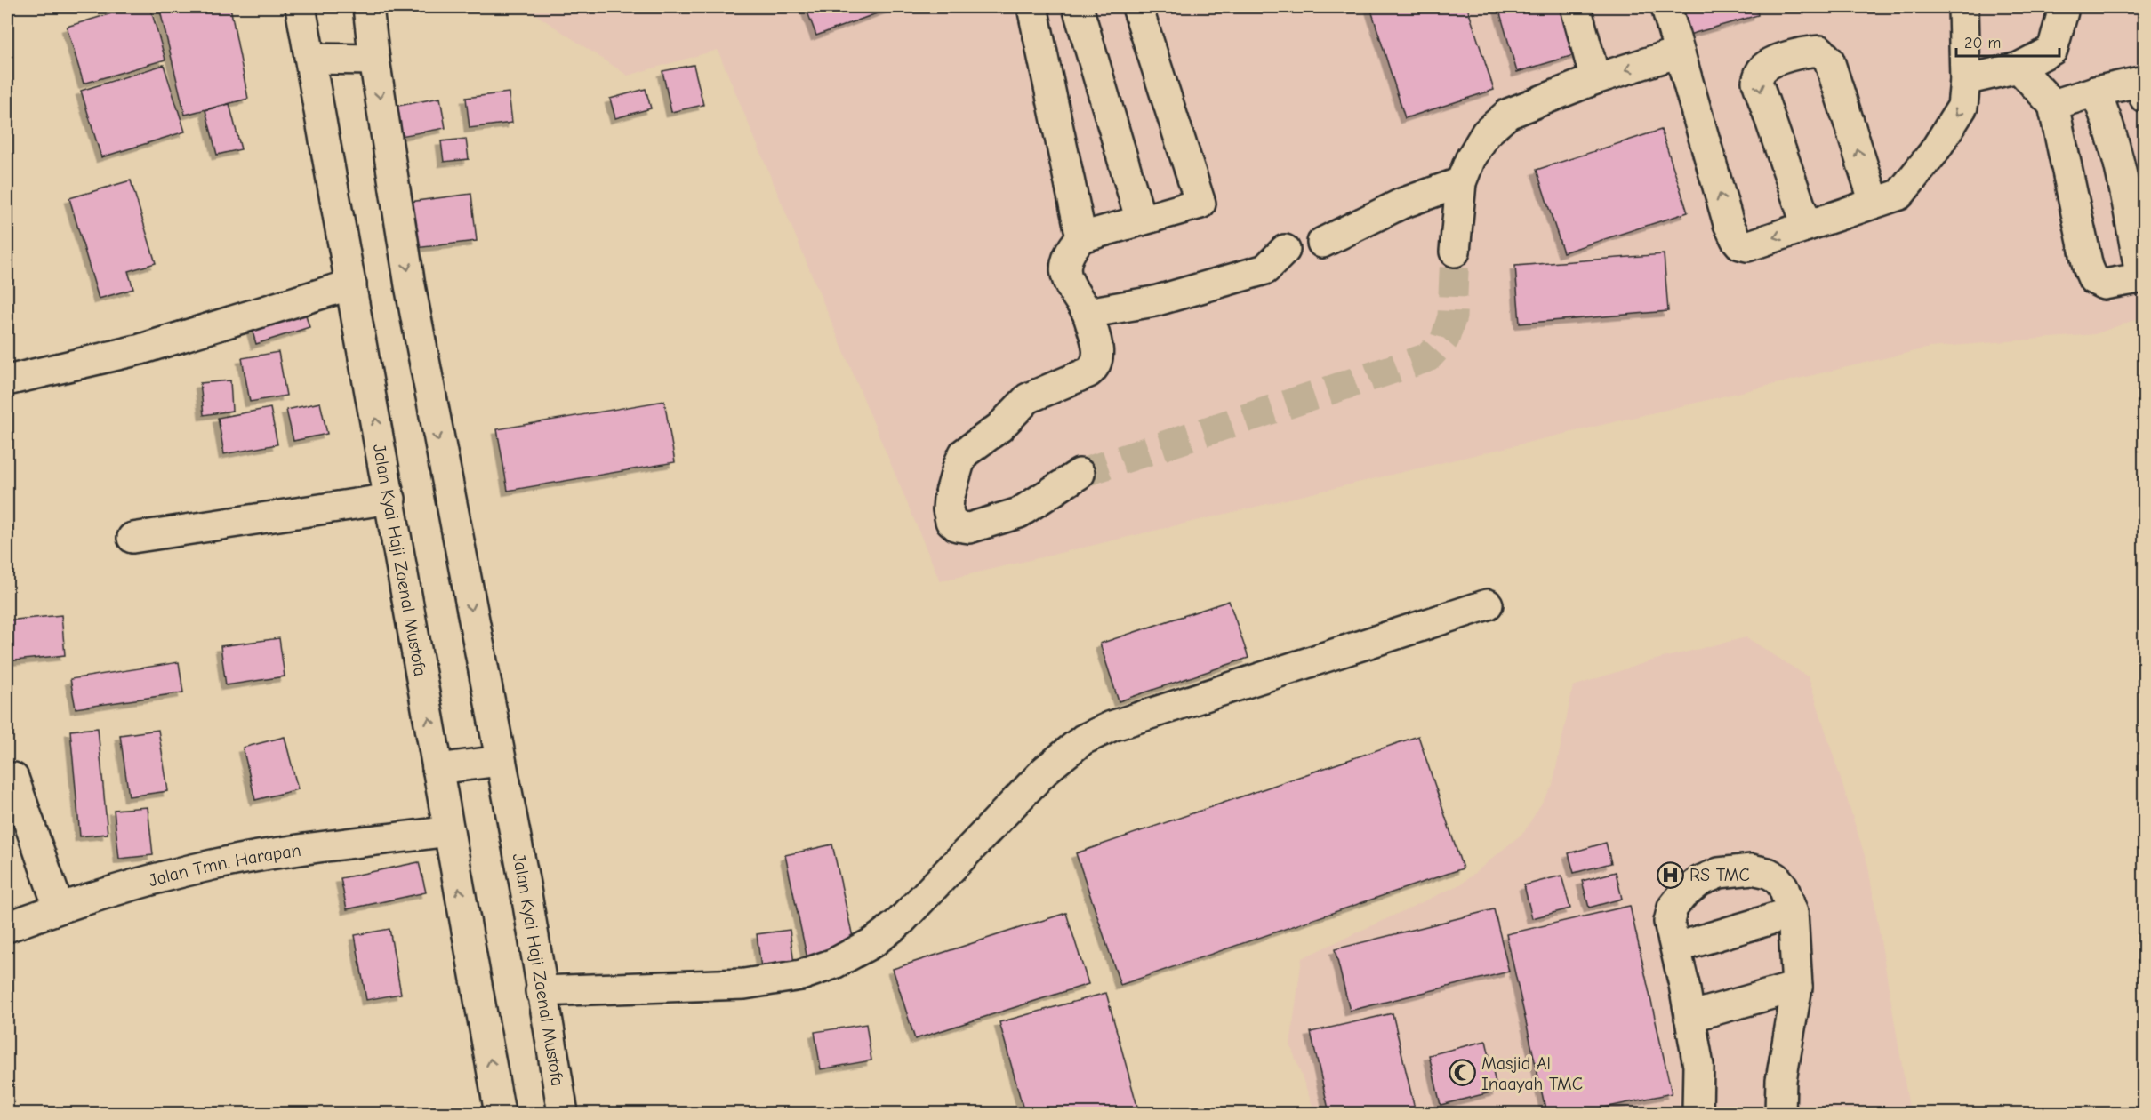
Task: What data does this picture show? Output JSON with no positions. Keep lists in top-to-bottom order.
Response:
{
  "streets": {
    "main road": ["Jalan Kyai Haji Zaenal Mustofa", "Jalan Tmn. Harapan"]
  },
  "crossings": [
    ["Jalan Kyai Haji Zaenal Mustofa", "Jalan Tmn. Harapan"]
  ],
  "places": {
    "hospital": ["RS TMC"],
    "mosque": ["Masjid Al Inaayah TMC"]
  },
  "scale_bar": "20 m"
}
